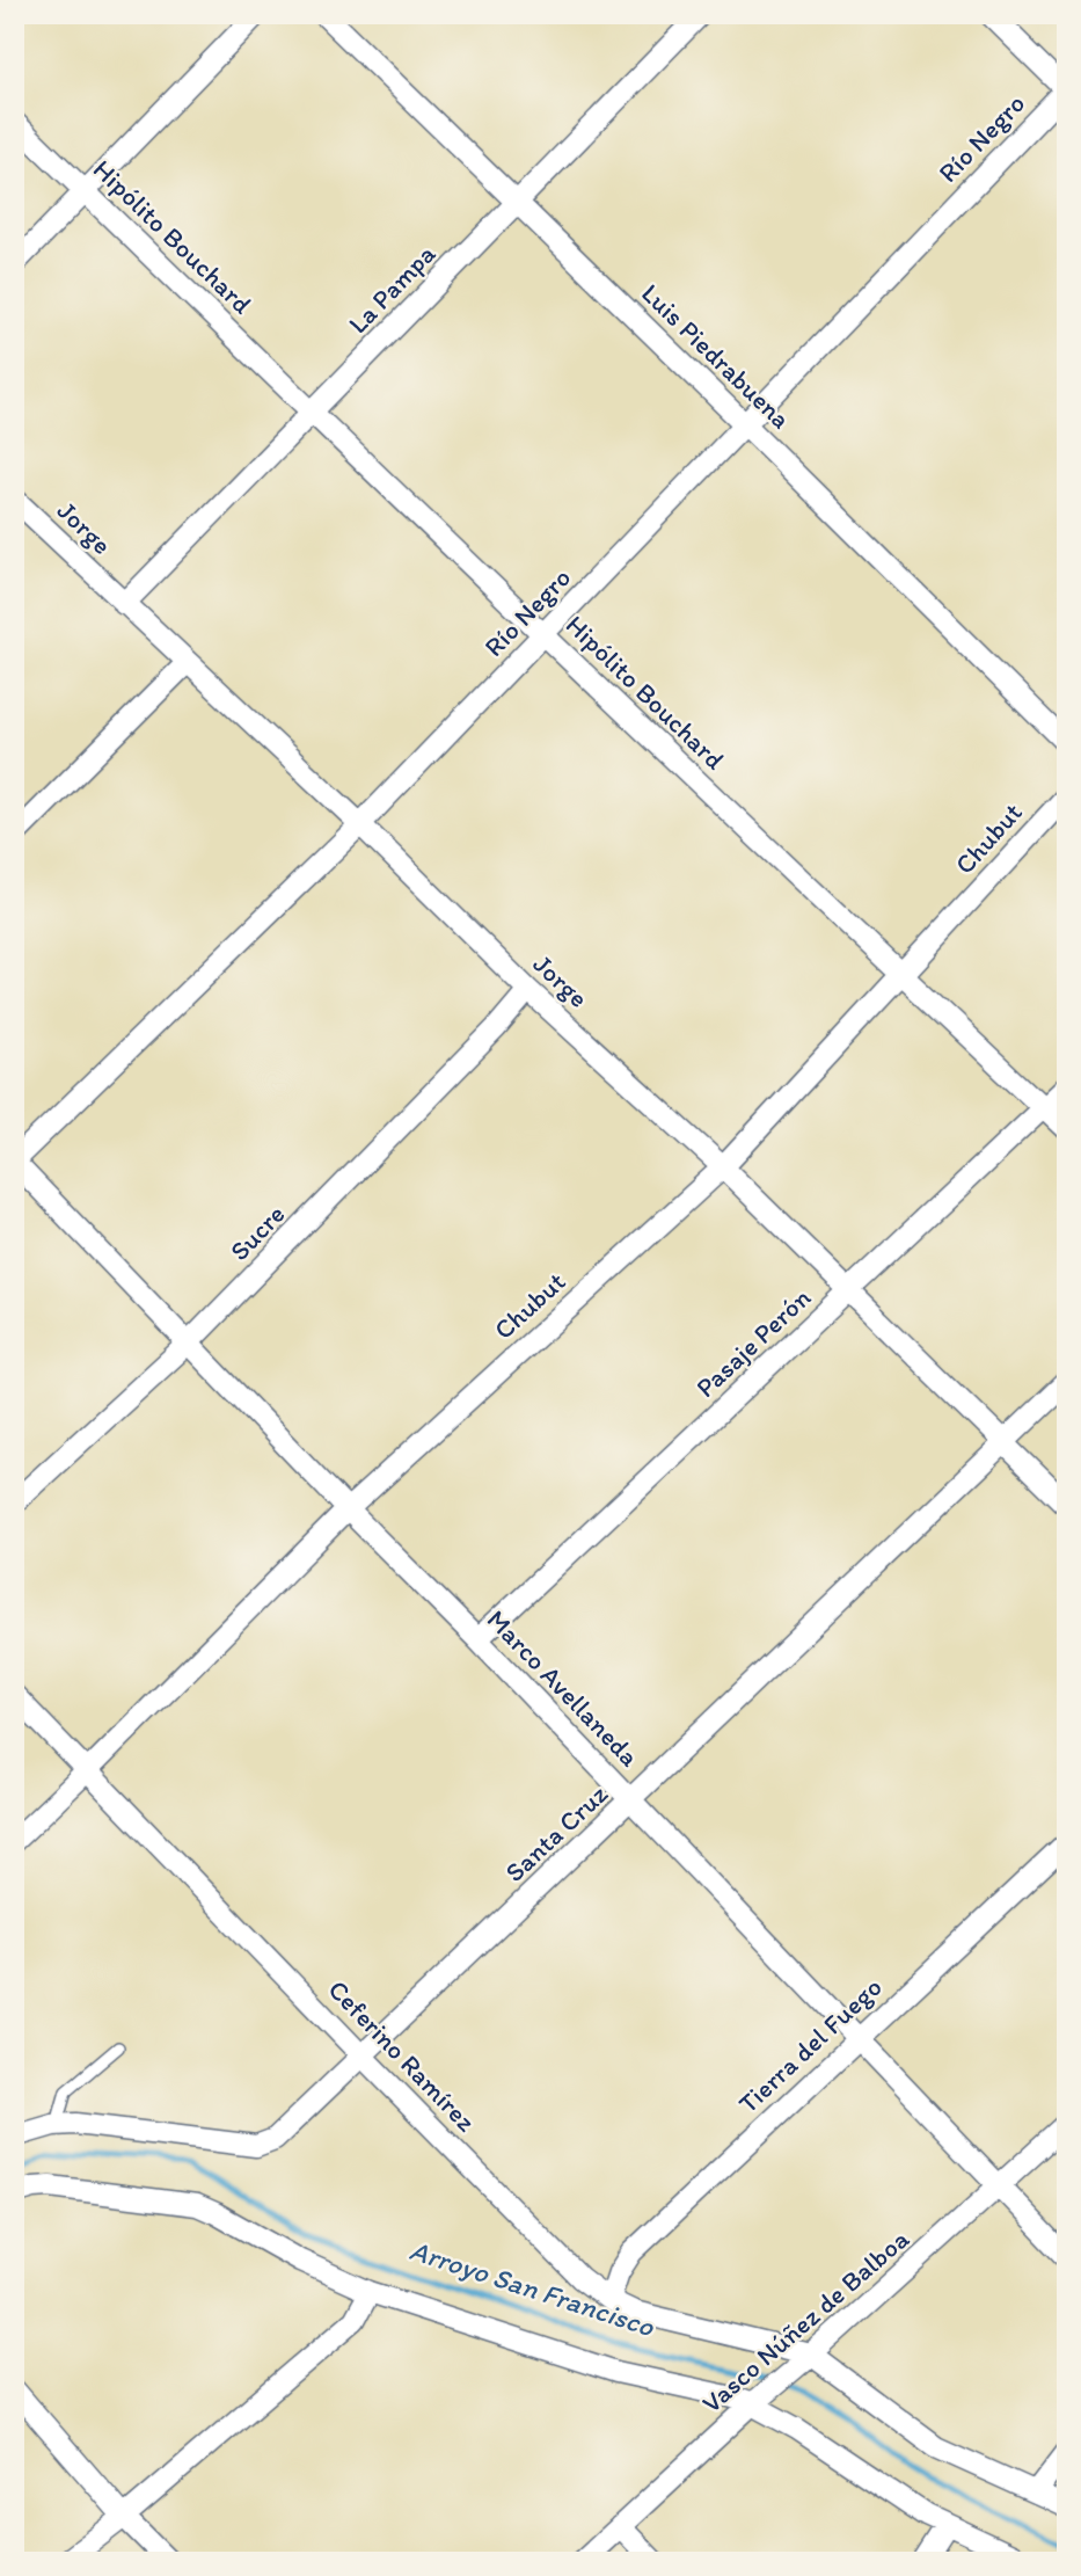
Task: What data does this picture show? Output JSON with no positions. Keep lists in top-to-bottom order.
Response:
{
  "streets": {
    "street": [
      "Río Negro",
      "Hipólito Bouchard",
      "La Pampa",
      "Luis Piedrabuena",
      "Jorge",
      "Chubut",
      "Sucre",
      "Pasaje Perón",
      "Marco Avellaneda",
      "Santa Cruz",
      "Tierra del Fuego",
      "Ceferino Ramírez",
      "Vasco Núñez de Balboa"
    ]
  },
  "crossings": [
    ["Río Negro", "Hipólito Bouchard"],
    ["Río Negro", "Luis Piedrabuena"],
    ["Río Negro", "Jorge"],
    ["Río Negro", "Marco Avellaneda"],
    ["Hipólito Bouchard", "La Pampa"],
    ["Hipólito Bouchard", "Chubut"],
    ["Hipólito Bouchard", "Pasaje Perón"],
    ["La Pampa", "Luis Piedrabuena"],
    ["La Pampa", "Jorge"],
    ["Jorge", "Chubut"],
    ["Jorge", "Sucre"],
    ["Jorge", "Pasaje Perón"],
    ["Jorge", "Santa Cruz"],
    ["Chubut", "Marco Avellaneda"],
    ["Chubut", "Ceferino Ramírez"],
    ["Sucre", "Marco Avellaneda"],
    ["Pasaje Perón", "Marco Avellaneda"],
    ["Marco Avellaneda", "Santa Cruz"],
    ["Marco Avellaneda", "Tierra del Fuego"],
    ["Marco Avellaneda", "Vasco Núñez de Balboa"],
    ["Santa Cruz", "Ceferino Ramírez"],
    ["Tierra del Fuego", "Ceferino Ramírez"],
    ["Ceferino Ramírez", "Vasco Núñez de Balboa"]
  ],
  "water": ["Arroyo San Francisco"]
}
